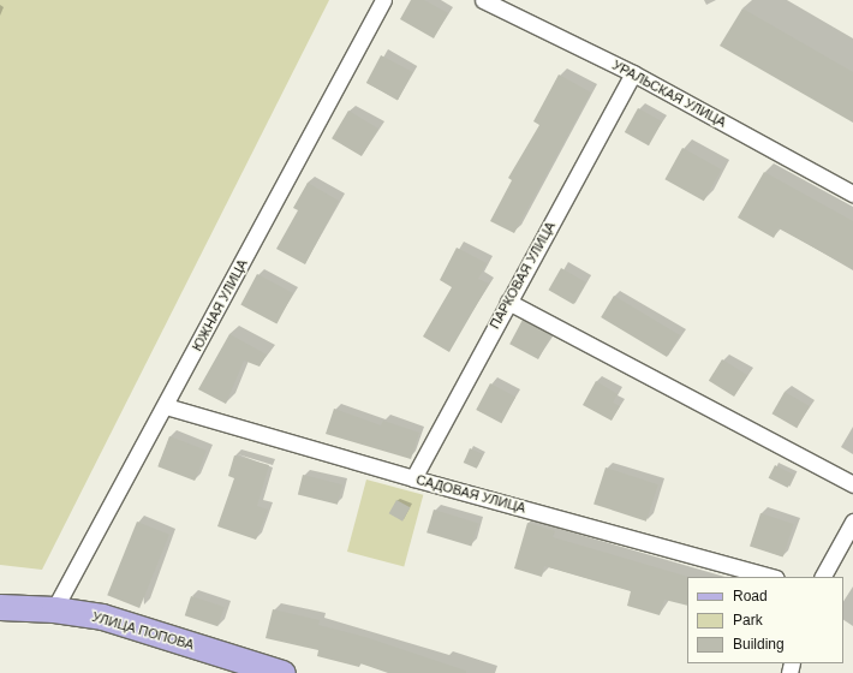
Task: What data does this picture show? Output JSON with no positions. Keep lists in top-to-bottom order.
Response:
{
  "streets": {
    "main road": ["УЛИЦА ПОПОВА"],
    "street": [
      "УРАЛЬСКАЯ УЛИЦА",
      "ПАРКОВАЯ УЛИЦА",
      "ЮЖНАЯ УЛИЦА",
      "САДОВАЯ УЛИЦА"
    ]
  },
  "crossings": [
    ["УРАЛЬСКАЯ УЛИЦА", "ПАРКОВАЯ УЛИЦА"],
    ["ПАРКОВАЯ УЛИЦА", "САДОВАЯ УЛИЦА"],
    ["ЮЖНАЯ УЛИЦА", "САДОВАЯ УЛИЦА"],
    ["ЮЖНАЯ УЛИЦА", "УЛИЦА ПОПОВА"]
  ],
  "legend": ["Road", "Park", "Building"]
}
